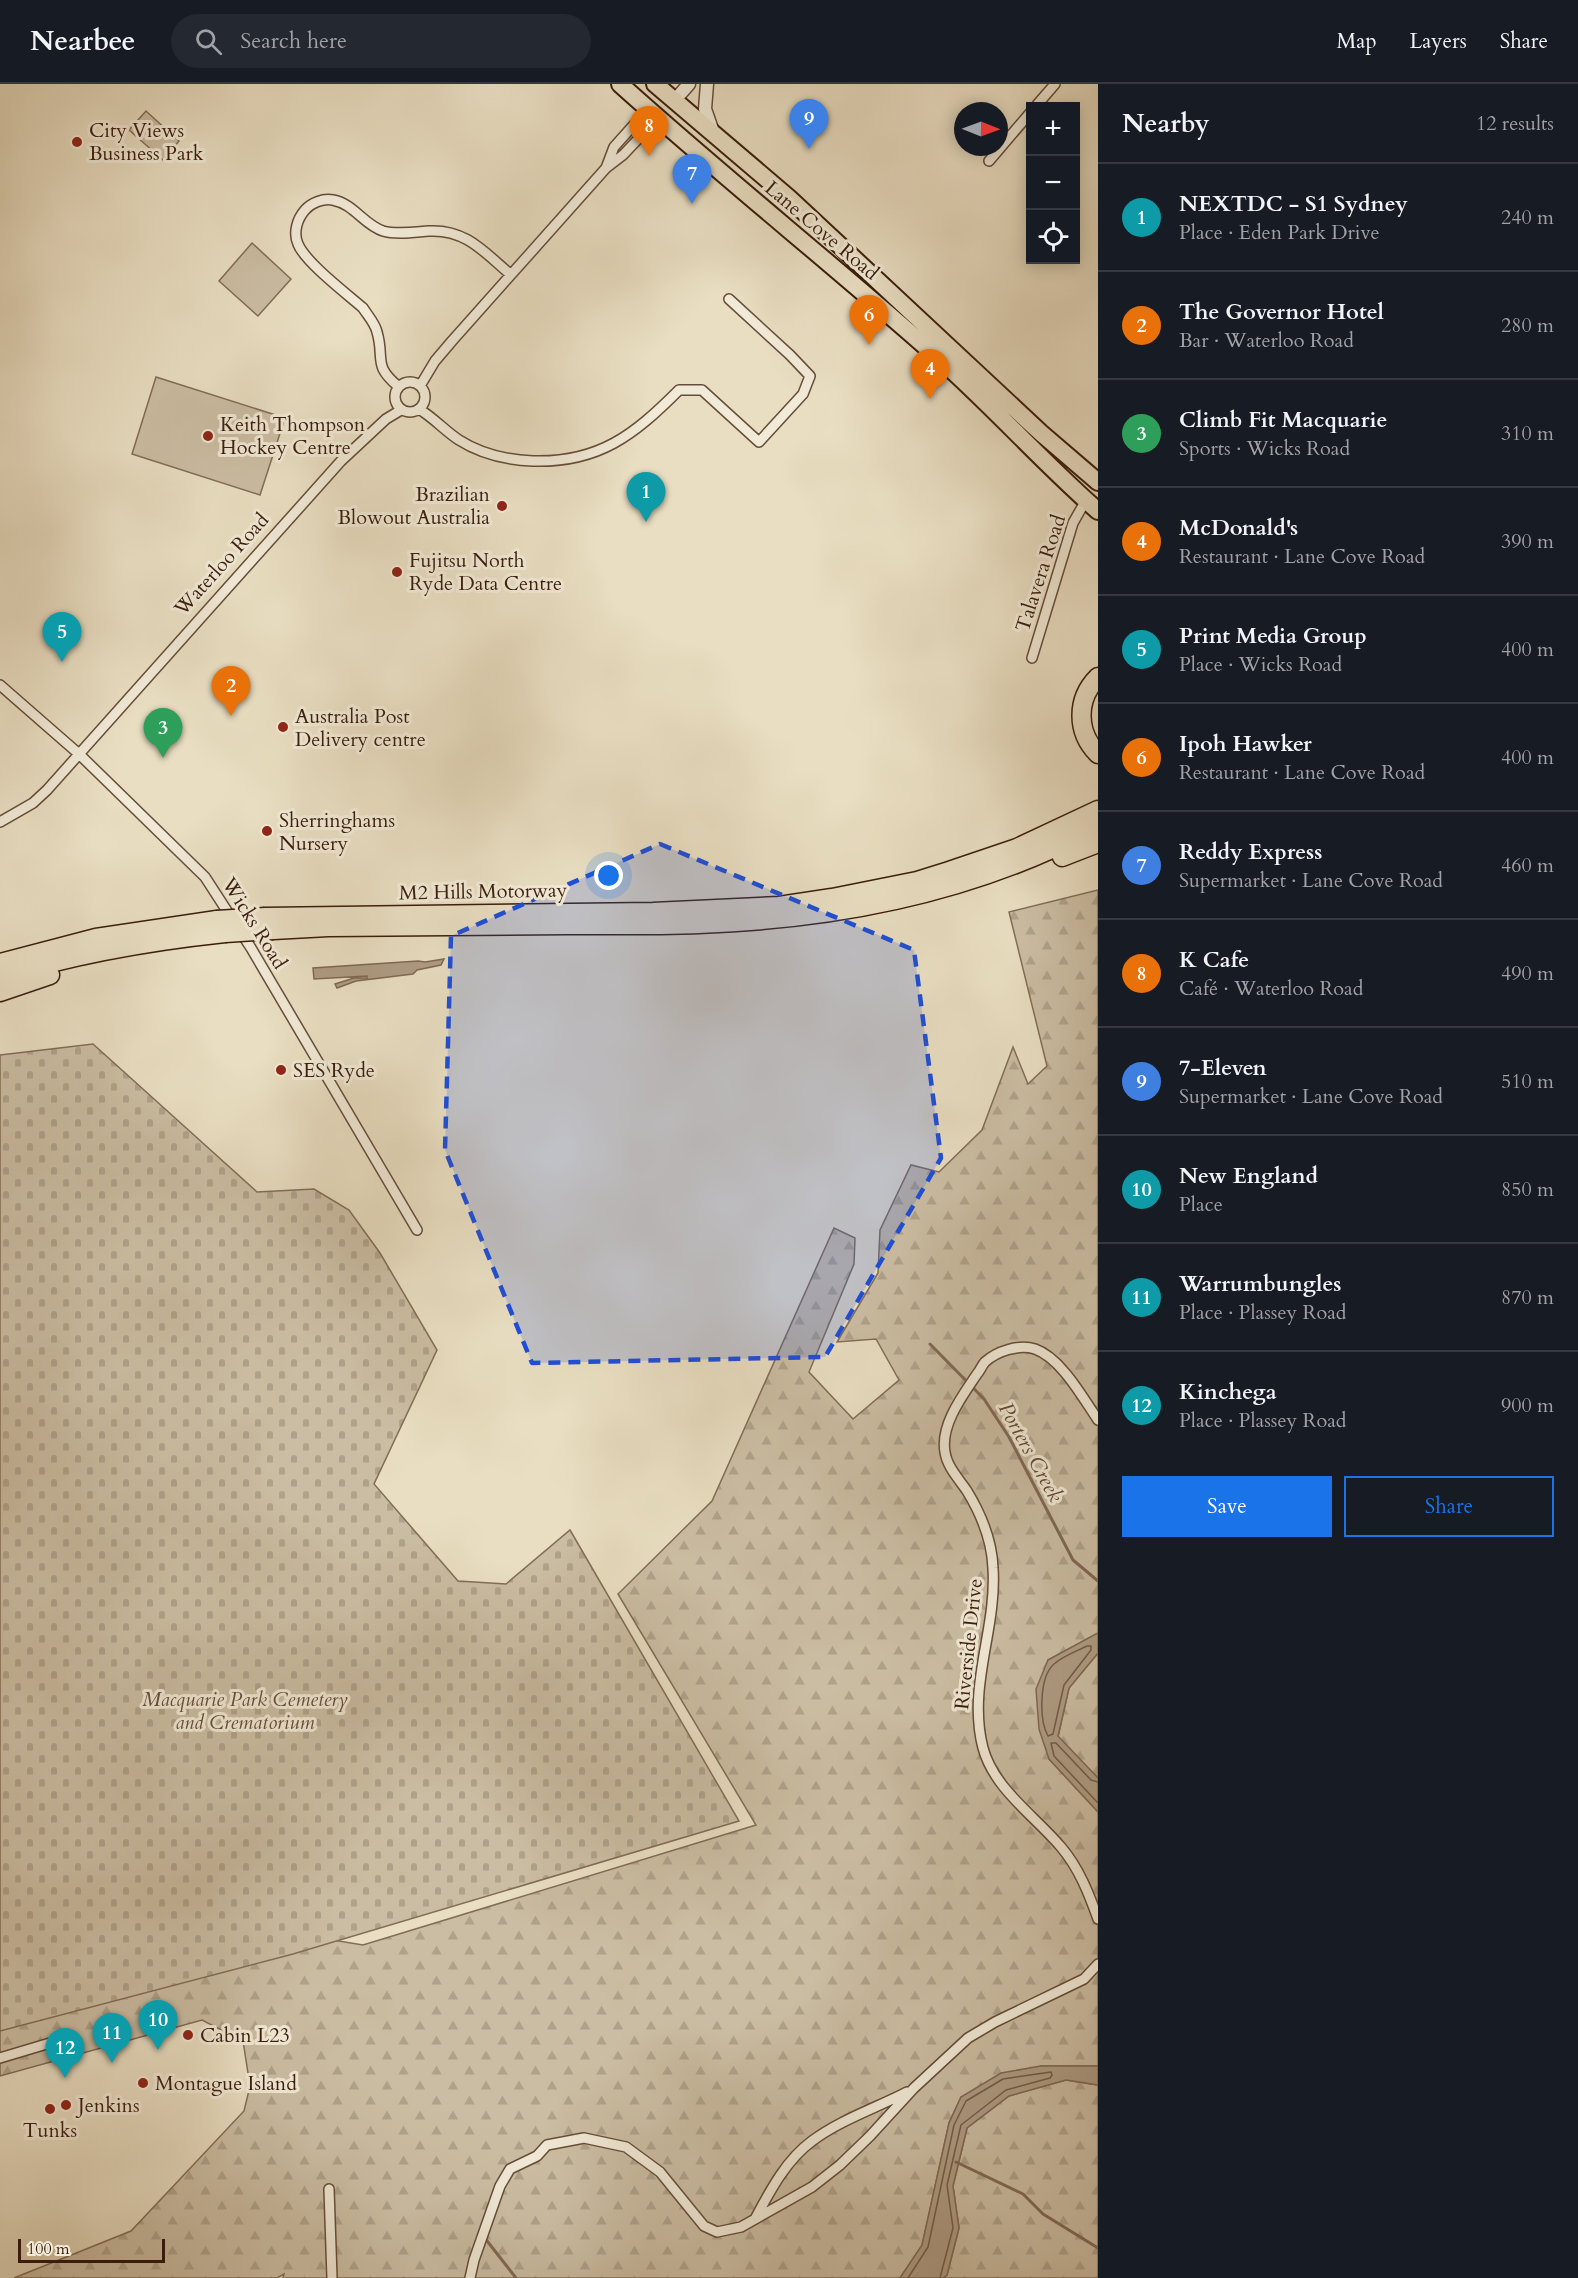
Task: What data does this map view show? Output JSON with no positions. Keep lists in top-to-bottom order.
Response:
{
  "streets": {
    "highway": ["Lane Cove Road", "M2 Hills Motorway"],
    "street": [
      "Waterloo Road",
      "Talavera Road",
      "Wicks Road",
      "Riverside Drive"
    ]
  },
  "crossings": [
    ["Lane Cove Road", "Talavera Road"],
    ["Waterloo Road", "Wicks Road"]
  ],
  "water": ["Porters Creek"],
  "parks": ["Macquarie Park Cemetery and Crematorium"],
  "places": [
    "City Views Business Park",
    "Keith Thompson Hockey Centre",
    "Brazilian Blowout Australia",
    "Fujitsu North Ryde Data Centre",
    "Australia Post Delivery centre",
    "Sherringhams Nursery",
    "SES Ryde",
    "Cabin L23",
    "Montague Island",
    "Jenkins",
    "Tunks"
  ],
  "scale_bar": "100 m",
  "north": "right",
  "page": {
    "header": "Nearbee",
    "search": "Search here",
    "nav": ["Map", "Layers", "Share"],
    "heading": ["Nearby", "12 results"],
    "pins": [
      "9",
      "8",
      "7",
      "6",
      "4",
      "1",
      "5",
      "2",
      "3",
      "10",
      "11",
      "12"
    ],
    "map_buttons": ["+", "−"],
    "list": [
      {
        "mark": "1",
        "name": "NEXTDC - S1 Sydney",
        "note": "Place · Eden Park Drive",
        "value": "240 m"
      },
      {
        "mark": "2",
        "name": "The Governor Hotel",
        "note": "Bar · Waterloo Road",
        "value": "280 m"
      },
      {
        "mark": "3",
        "name": "Climb Fit Macquarie",
        "note": "Sports · Wicks Road",
        "value": "310 m"
      },
      {
        "mark": "4",
        "name": "McDonald's",
        "note": "Restaurant · Lane Cove Road",
        "value": "390 m"
      },
      {
        "mark": "5",
        "name": "Print Media Group",
        "note": "Place · Wicks Road",
        "value": "400 m"
      },
      {
        "mark": "6",
        "name": "Ipoh Hawker",
        "note": "Restaurant · Lane Cove Road",
        "value": "400 m"
      },
      {
        "mark": "7",
        "name": "Reddy Express",
        "note": "Supermarket · Lane Cove Road",
        "value": "460 m"
      },
      {
        "mark": "8",
        "name": "K Cafe",
        "note": "Café · Waterloo Road",
        "value": "490 m"
      },
      {
        "mark": "9",
        "name": "7-Eleven",
        "note": "Supermarket · Lane Cove Road",
        "value": "510 m"
      },
      {
        "mark": "10",
        "name": "New England",
        "note": "Place",
        "value": "850 m"
      },
      {
        "mark": "11",
        "name": "Warrumbungles",
        "note": "Place · Plassey Road",
        "value": "870 m"
      },
      {
        "mark": "12",
        "name": "Kinchega",
        "note": "Place · Plassey Road",
        "value": "900 m"
      }
    ],
    "buttons": ["Save", "Share"],
    "scale": "100 m"
  }
}
